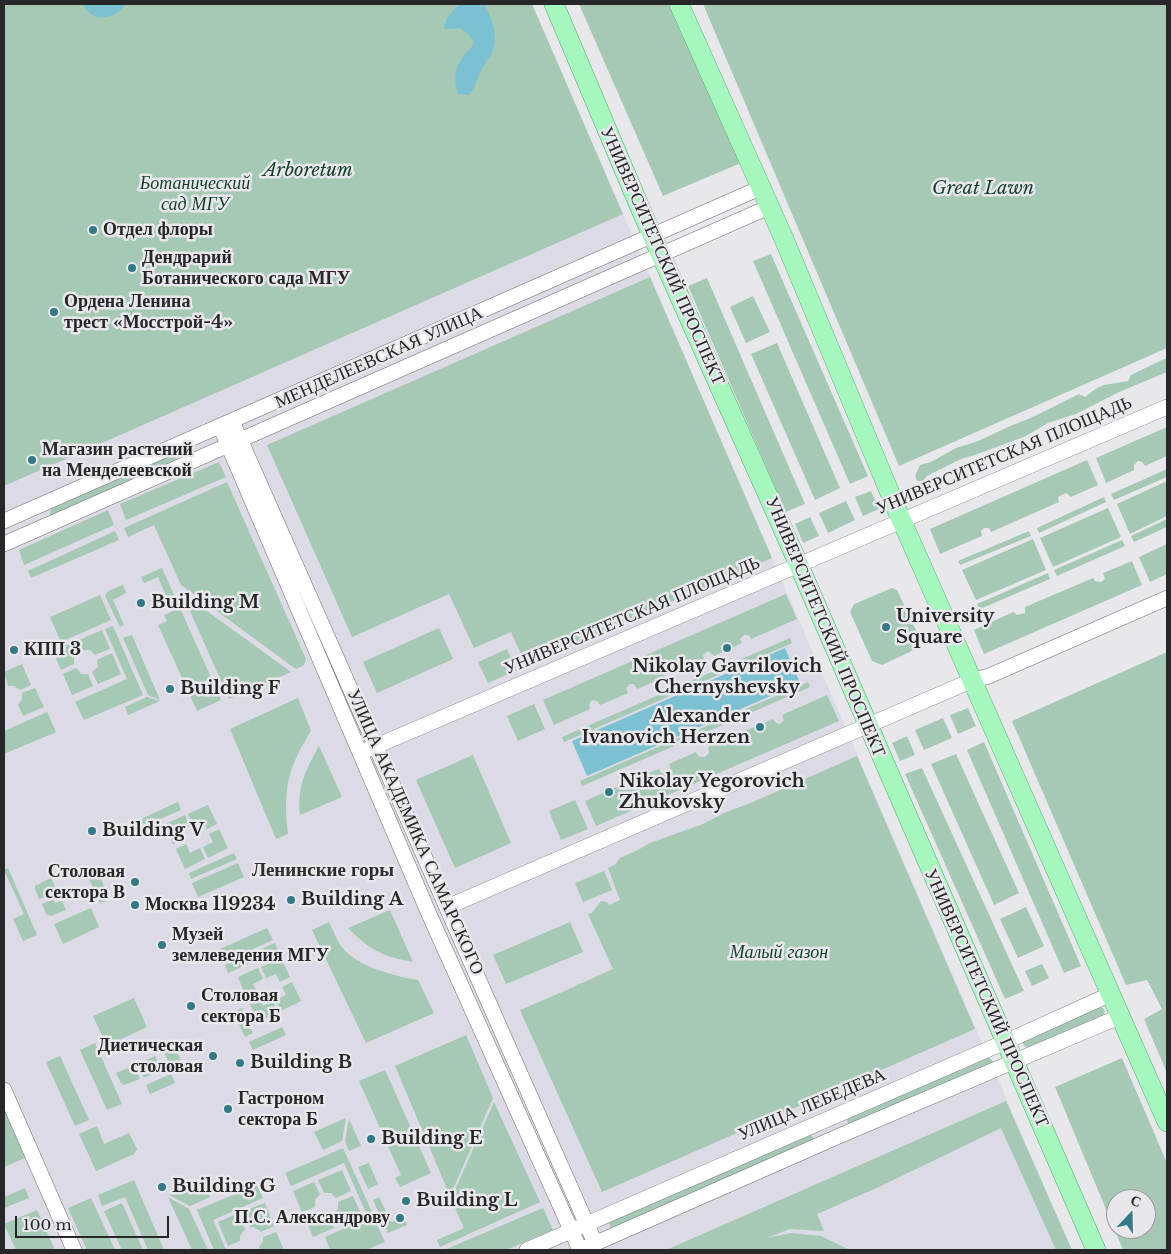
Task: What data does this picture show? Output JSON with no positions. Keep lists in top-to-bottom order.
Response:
{
  "streets": {
    "main road": ["УНИВЕРСИТЕТСКИЙ ПРОСПЕКТ"],
    "street": [
      "МЕНДЕЛЕЕВСКАЯ УЛИЦА",
      "УНИВЕРСИТЕТСКАЯ ПЛОЩАДЬ",
      "УЛИЦА АКАДЕМИКА САМАРСКОГО",
      "УЛИЦА ЛЕБЕДЕВА"
    ]
  },
  "crossings": [
    ["УНИВЕРСИТЕТСКИЙ ПРОСПЕКТ", "МЕНДЕЛЕЕВСКАЯ УЛИЦА"],
    ["УНИВЕРСИТЕТСКИЙ ПРОСПЕКТ", "УНИВЕРСИТЕТСКАЯ ПЛОЩАДЬ"],
    ["УНИВЕРСИТЕТСКИЙ ПРОСПЕКТ", "УЛИЦА ЛЕБЕДЕВА"],
    ["МЕНДЕЛЕЕВСКАЯ УЛИЦА", "УЛИЦА АКАДЕМИКА САМАРСКОГО"],
    ["УНИВЕРСИТЕТСКАЯ ПЛОЩАДЬ", "УЛИЦА АКАДЕМИКА САМАРСКОГО"],
    ["УЛИЦА АКАДЕМИКА САМАРСКОГО", "УЛИЦА ЛЕБЕДЕВА"]
  ],
  "districts": ["Ленинские горы"],
  "parks": [
    "Arboretum",
    "Ботанический сад МГУ",
    "Great Lawn",
    "Малый газон"
  ],
  "places": [
    "Отдел флоры",
    "Дендрарий Ботанического сада МГУ",
    "Ордена Ленина трест «Мосстрой-4»",
    "Магазин растений на Менделеевской",
    "Building M",
    "University Square",
    "Nikolay Gavrilovich Chernyshevsky",
    "КПП 3",
    "Building F",
    "Alexander Ivanovich Herzen",
    "Nikolay Yegorovich Zhukovsky",
    "Building V",
    "Столовая сектора В",
    "Building A",
    "Москва 119234",
    "Музей землеведения МГУ",
    "Столовая сектора Б",
    "Диетическая столовая",
    "Building B",
    "Гастроном сектора Б",
    "Building E",
    "Building G",
    "Building L",
    "П.С. Александрову"
  ],
  "scale_bar": "100 m",
  "north": "top"
}
